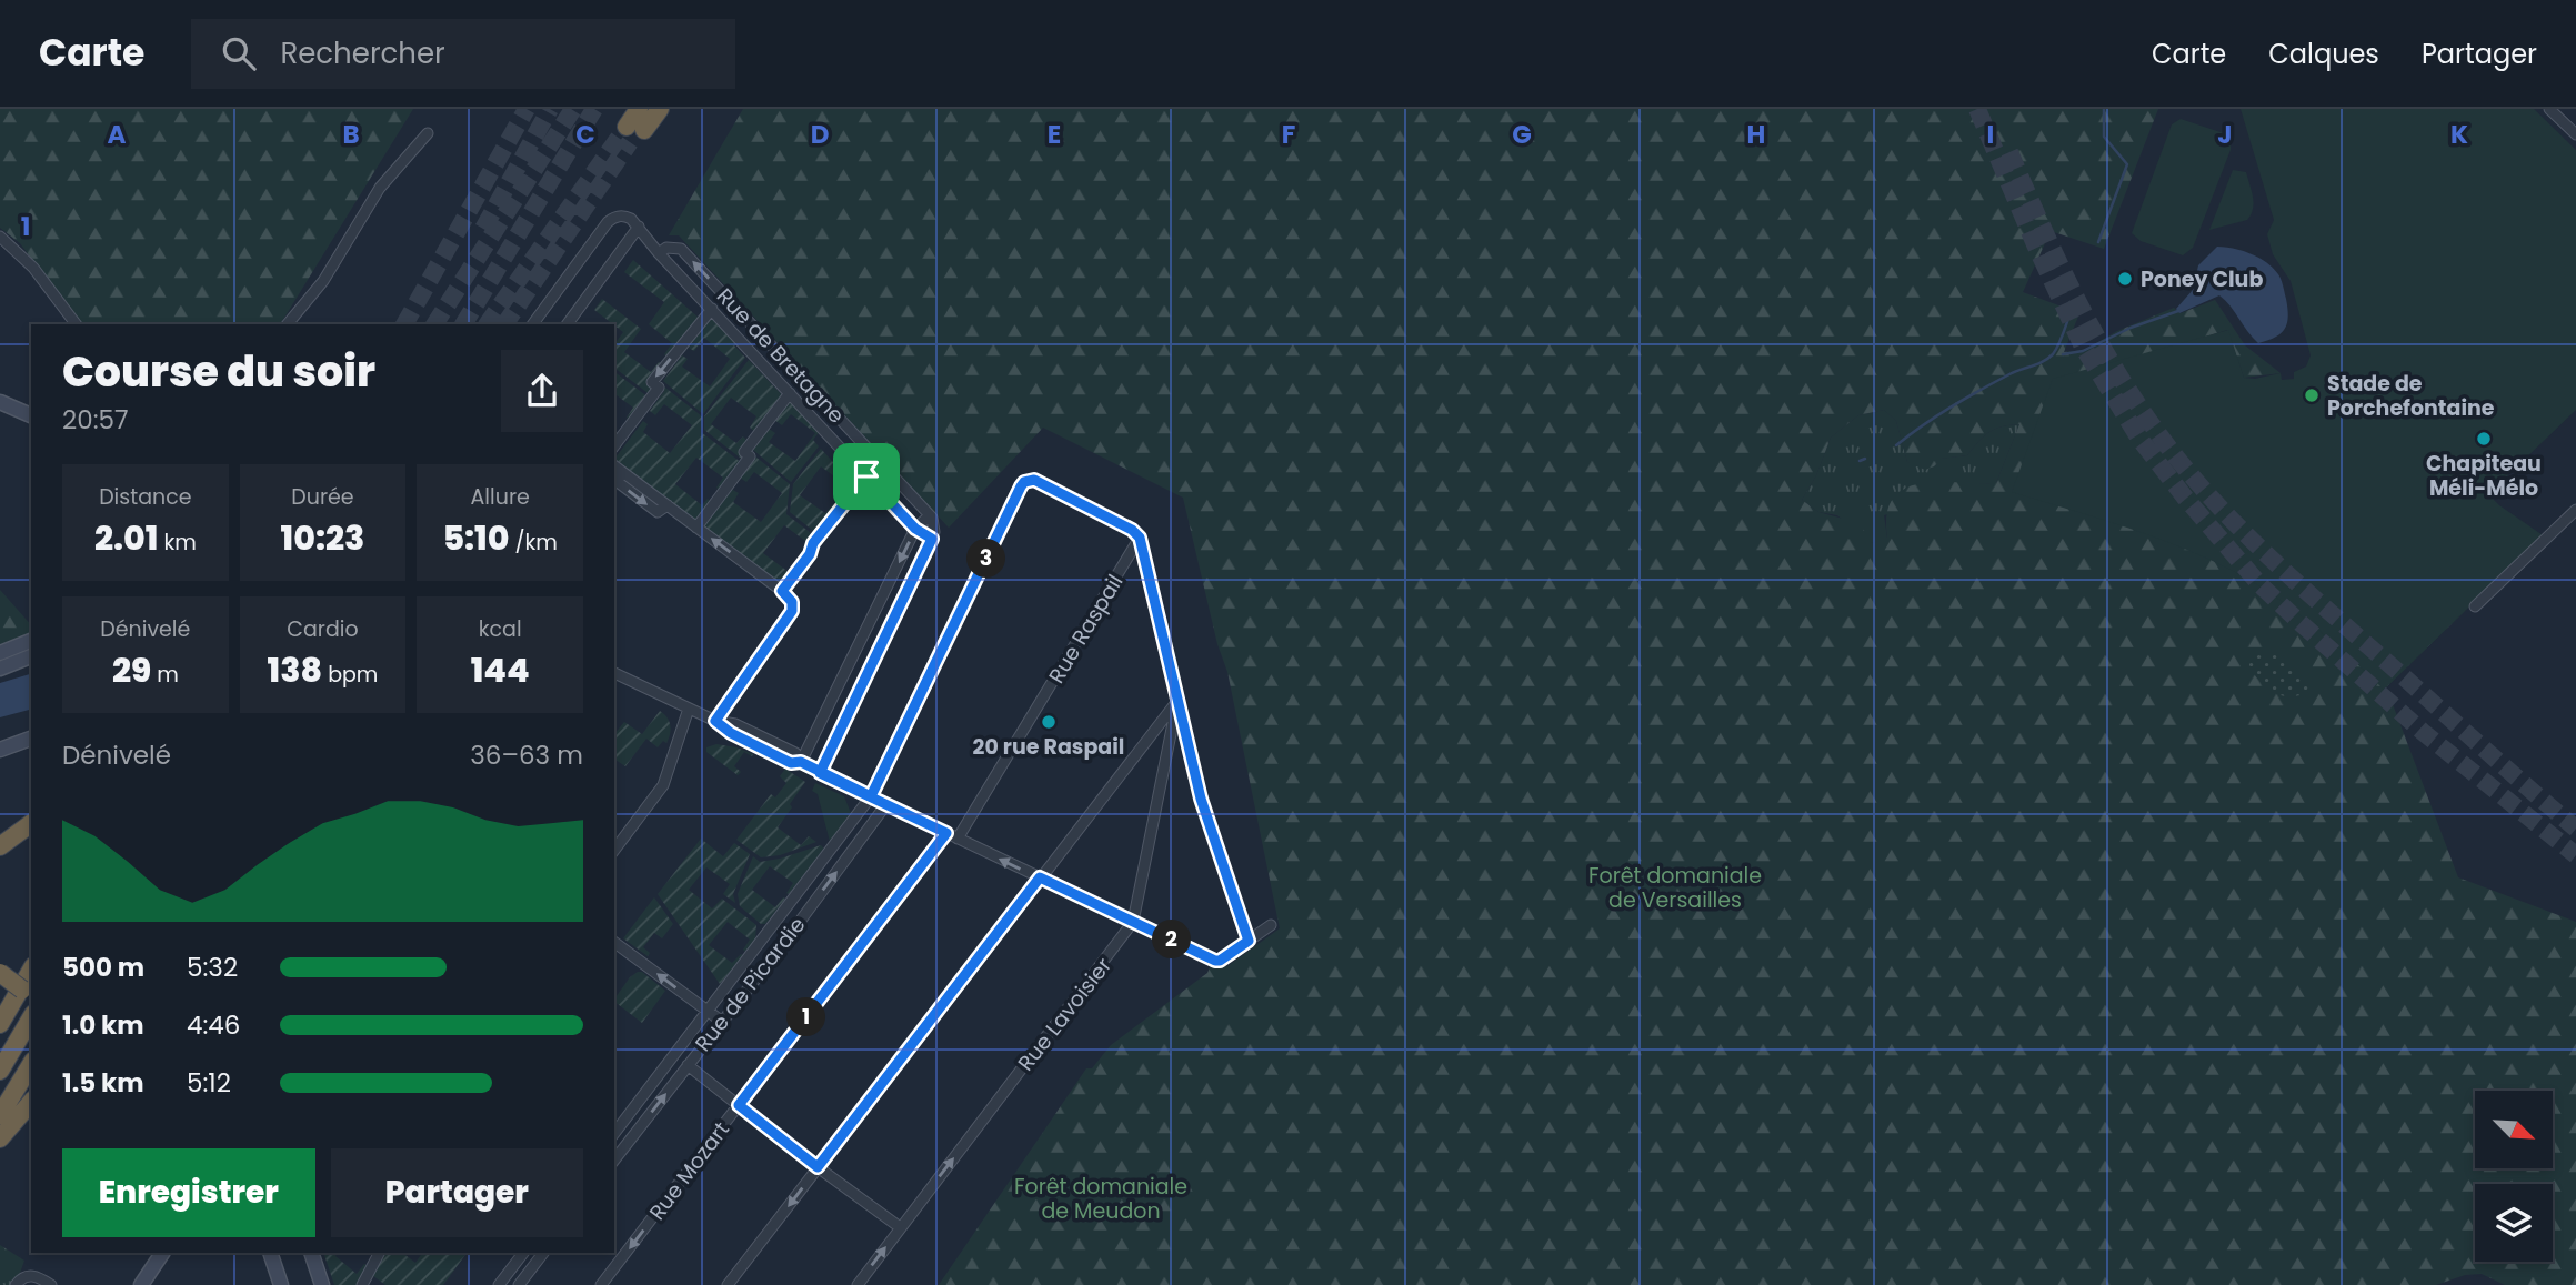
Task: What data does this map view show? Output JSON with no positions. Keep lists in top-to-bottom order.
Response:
{
  "streets": {
    "street": [
      "Rue de Bretagne",
      "Rue Raspail",
      "Rue de Picardie",
      "Rue Lavoisier",
      "Rue Mozart"
    ]
  },
  "one_way": ["Rue Lavoisier"],
  "parks": ["Forêt domaniale de Versailles", "Forêt domaniale de Meudon"],
  "places": [
    "Poney Club",
    "Stade de Porchefontaine",
    "Chapiteau Méli-Mélo",
    "20 rue Raspail"
  ],
  "north": "bottom right",
  "page": {
    "header": "Carte",
    "search": "Rechercher",
    "nav": ["Carte", "Calques", "Partager"],
    "heading": ["Course du soir", "20:57"],
    "stats": [
      ["Distance", "2.01 km"],
      ["Durée", "10:23"],
      ["Allure", "5:10 /km"],
      ["Dénivelé", "29 m"],
      ["Cardio", "138 bpm"],
      ["kcal", "144"]
    ],
    "pins": ["3", "2", "1"],
    "chart": ["Dénivelé", "36–63 m"],
    "list": [
      {
        "name": "500 m",
        "note": "5:32"
      },
      {
        "name": "1.0 km",
        "note": "4:46"
      },
      {
        "name": "1.5 km",
        "note": "5:12"
      }
    ],
    "buttons": ["Enregistrer", "Partager"]
  },
  "grid": {
    "columns": [
      "A",
      "B",
      "C",
      "D",
      "E",
      "F",
      "G",
      "H",
      "I",
      "J",
      "K"
    ],
    "rows": ["1"]
  }
}
